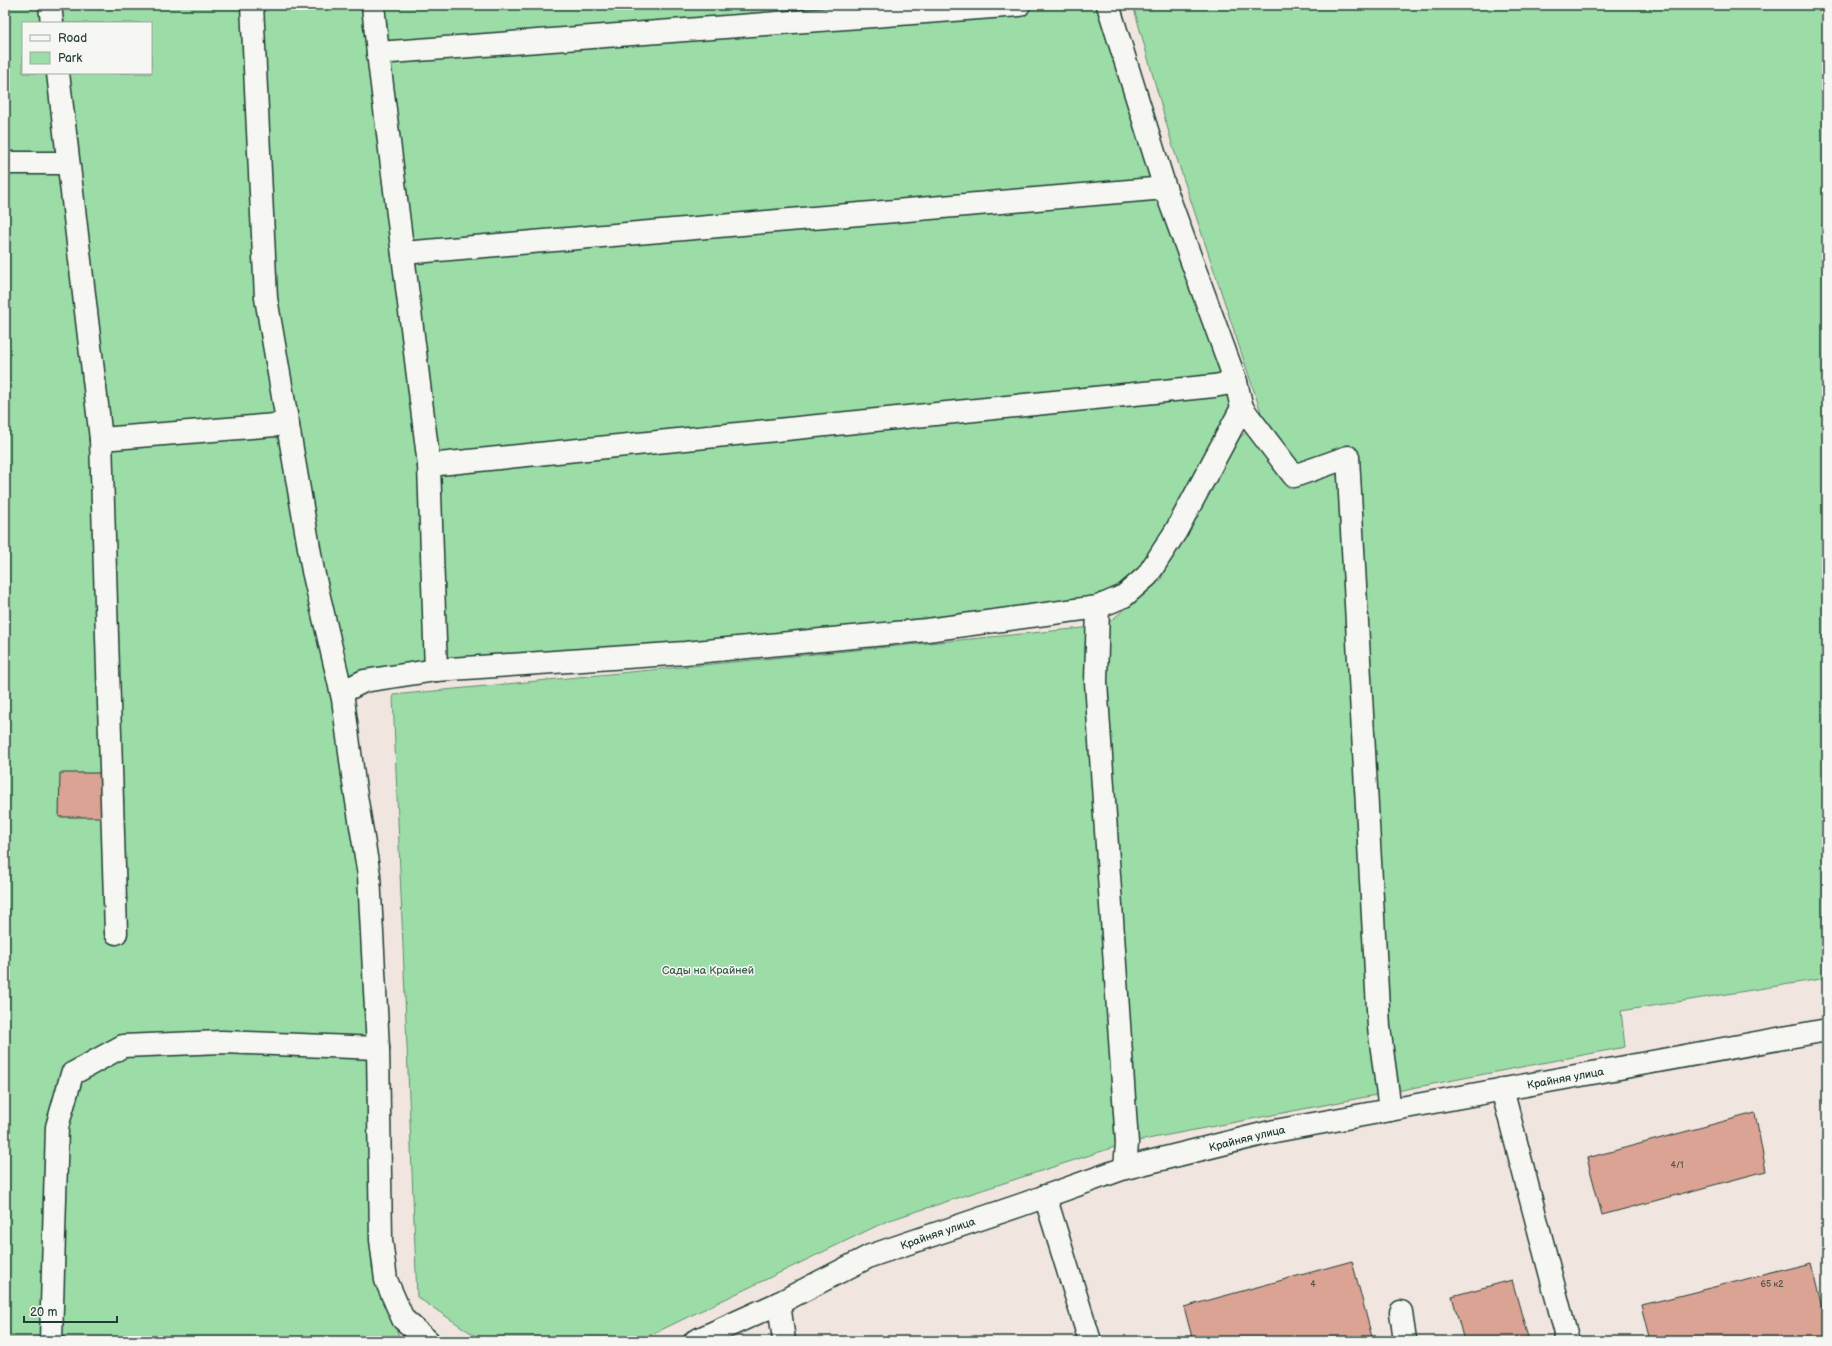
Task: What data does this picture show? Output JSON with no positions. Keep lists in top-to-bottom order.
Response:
{
  "streets": {
    "street": ["Крайняя улица"]
  },
  "parks": ["Сады на Крайней"],
  "house_numbers": ["4/1", "4", "65 к2"],
  "legend": ["Road", "Park"],
  "scale_bar": "20 m"
}
